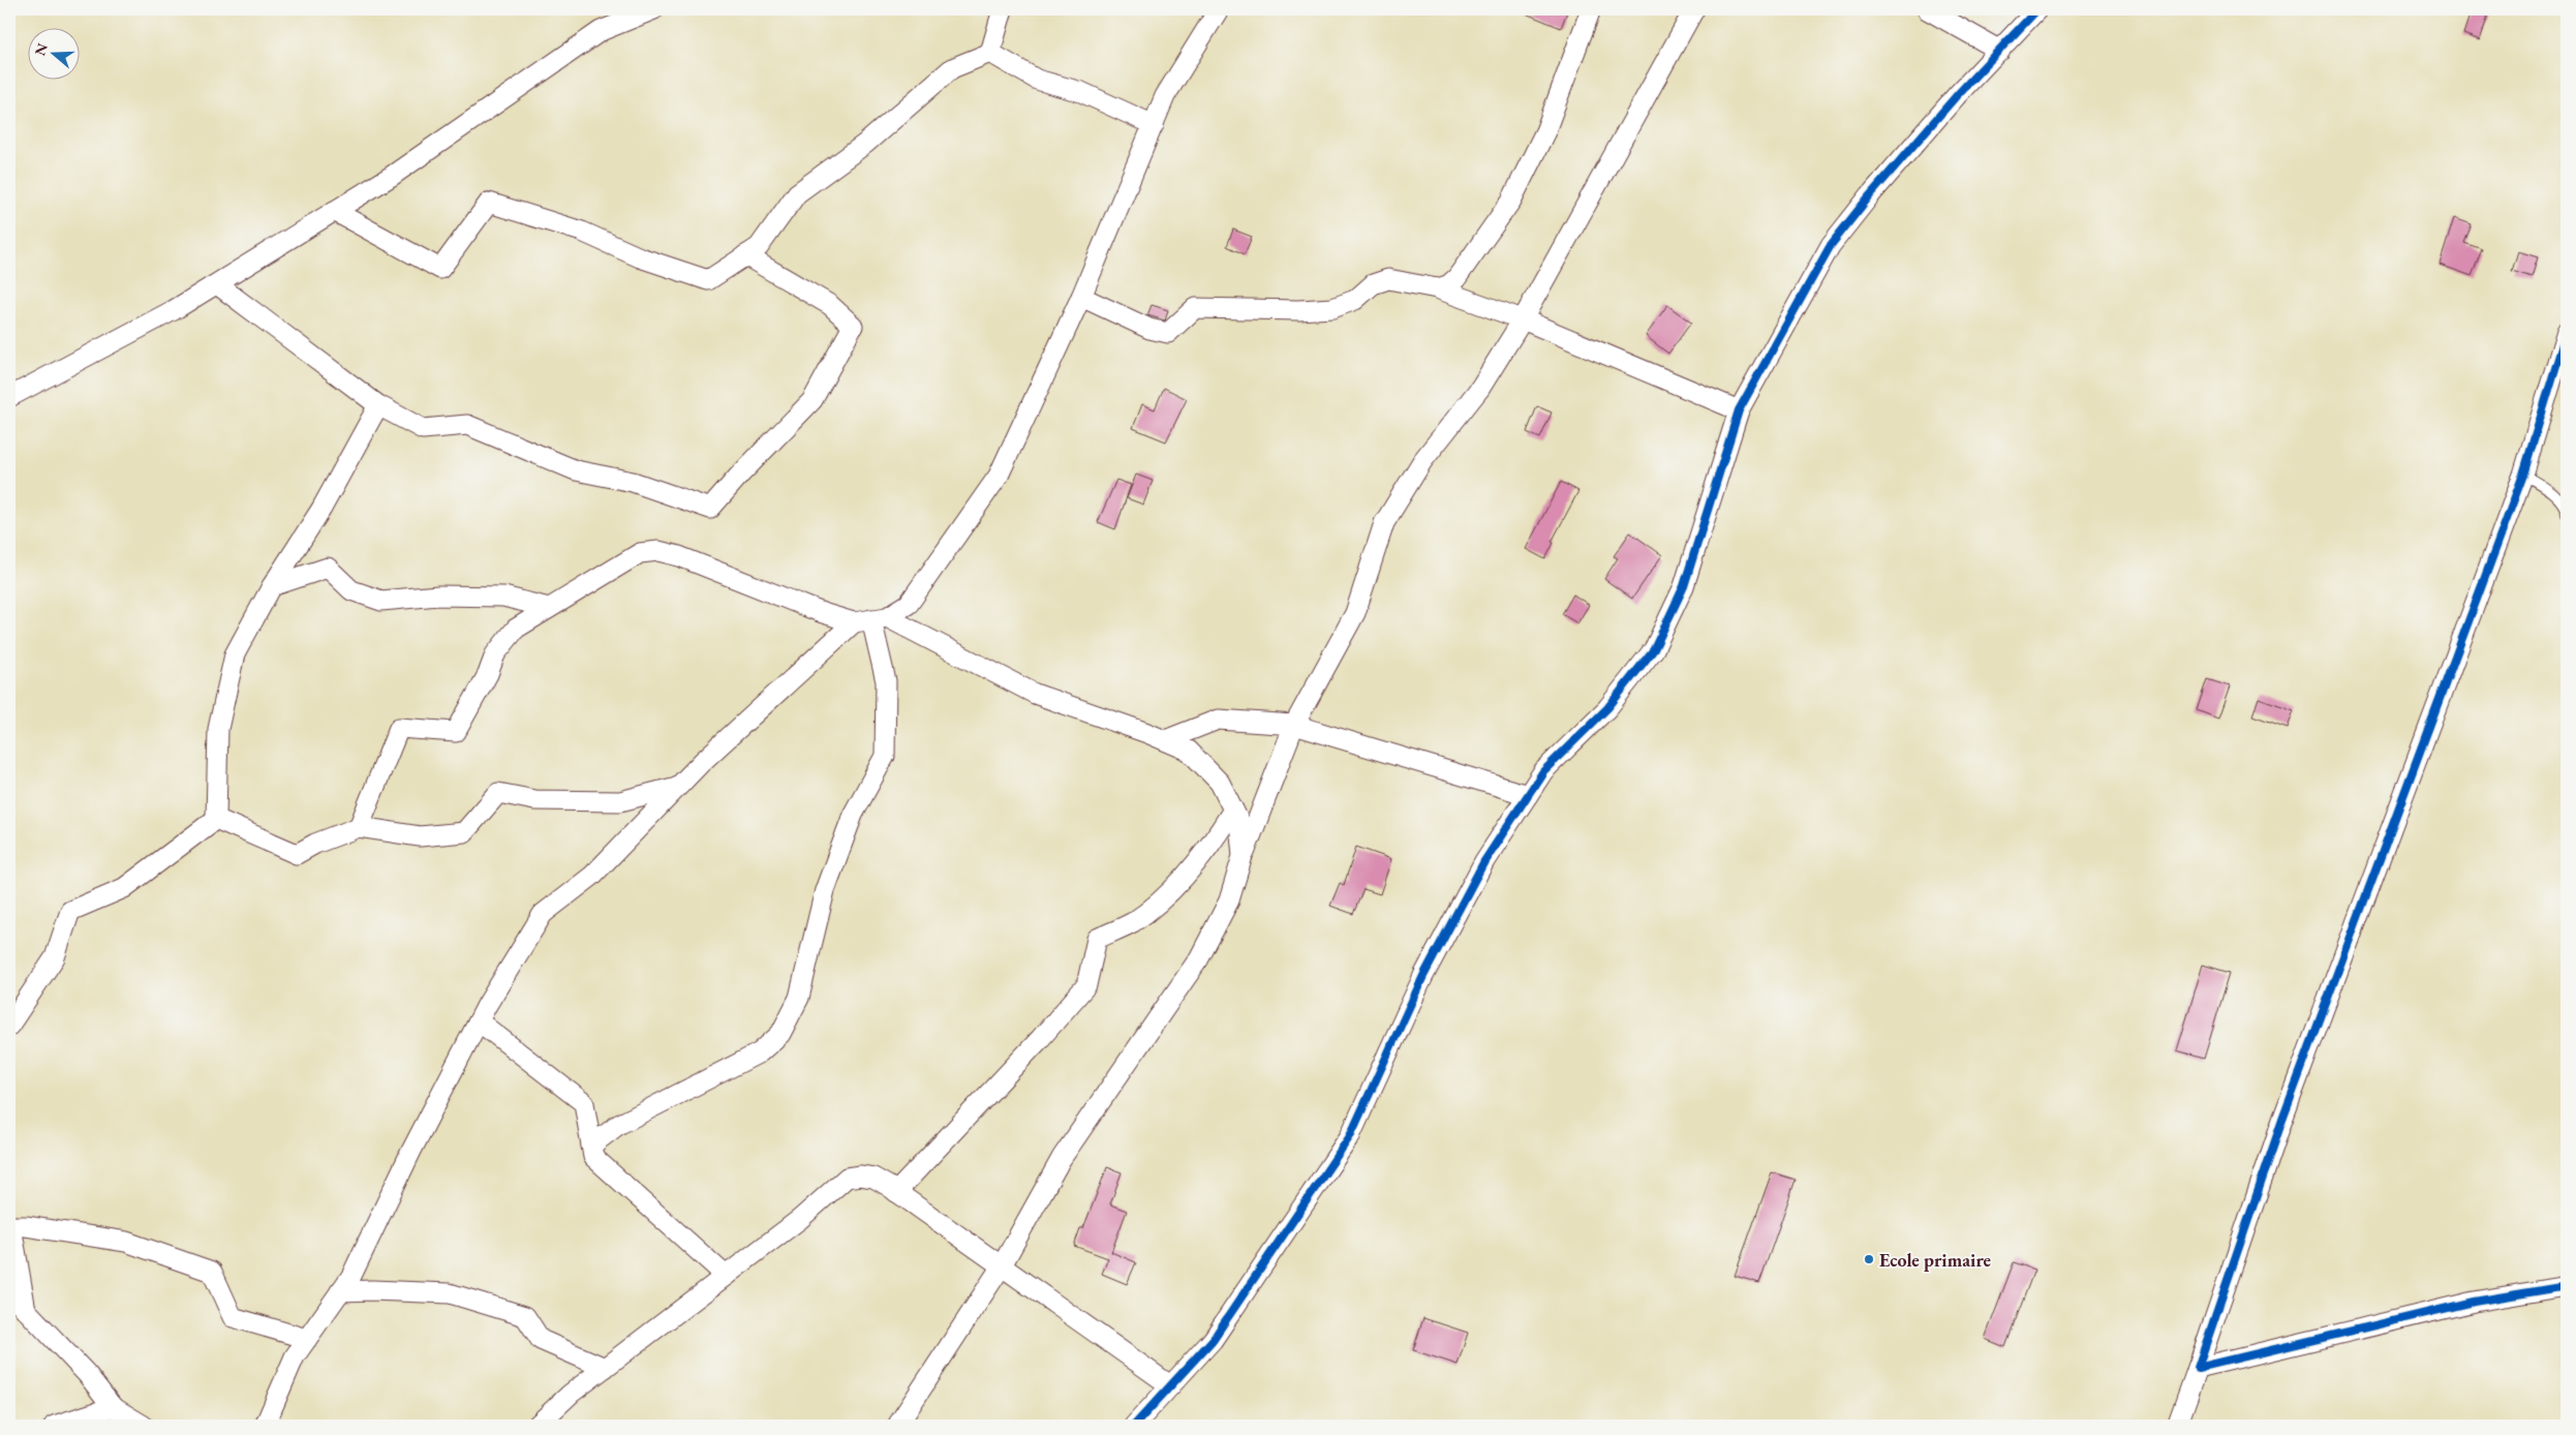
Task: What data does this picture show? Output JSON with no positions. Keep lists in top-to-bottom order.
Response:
{
  "places": ["Ecole primaire"],
  "north": "left"
}
